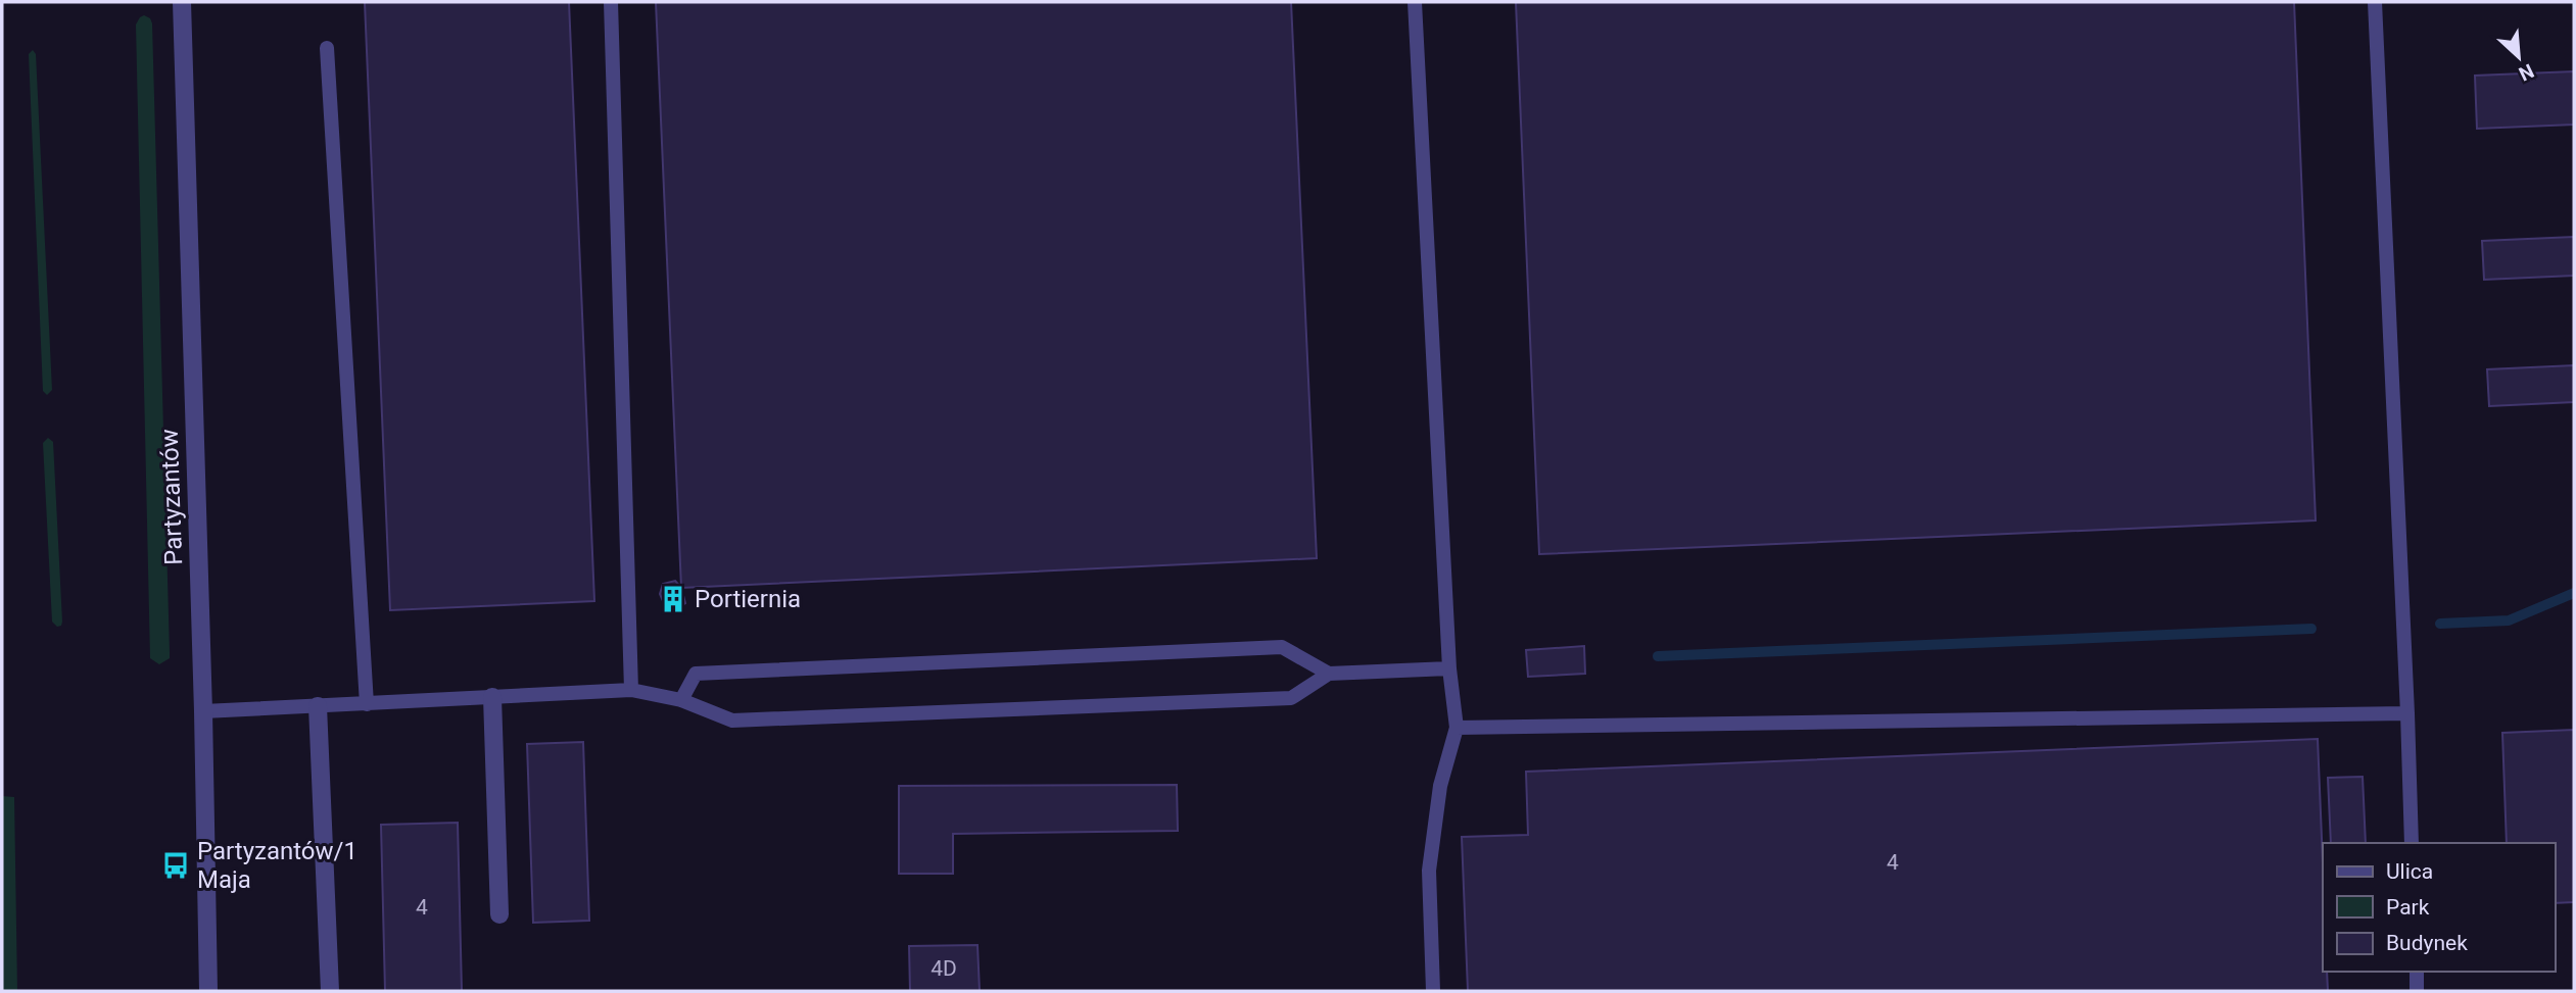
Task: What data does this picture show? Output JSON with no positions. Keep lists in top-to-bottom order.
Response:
{
  "streets": {
    "street": ["Partyzantów"]
  },
  "places": {
    "building": ["Portiernia"],
    "bus stop": ["Partyzantów/1 Maja"]
  },
  "house_numbers": ["4", "4", "4D"],
  "legend": ["Ulica", "Park", "Budynek"],
  "north": "bottom right"
}
